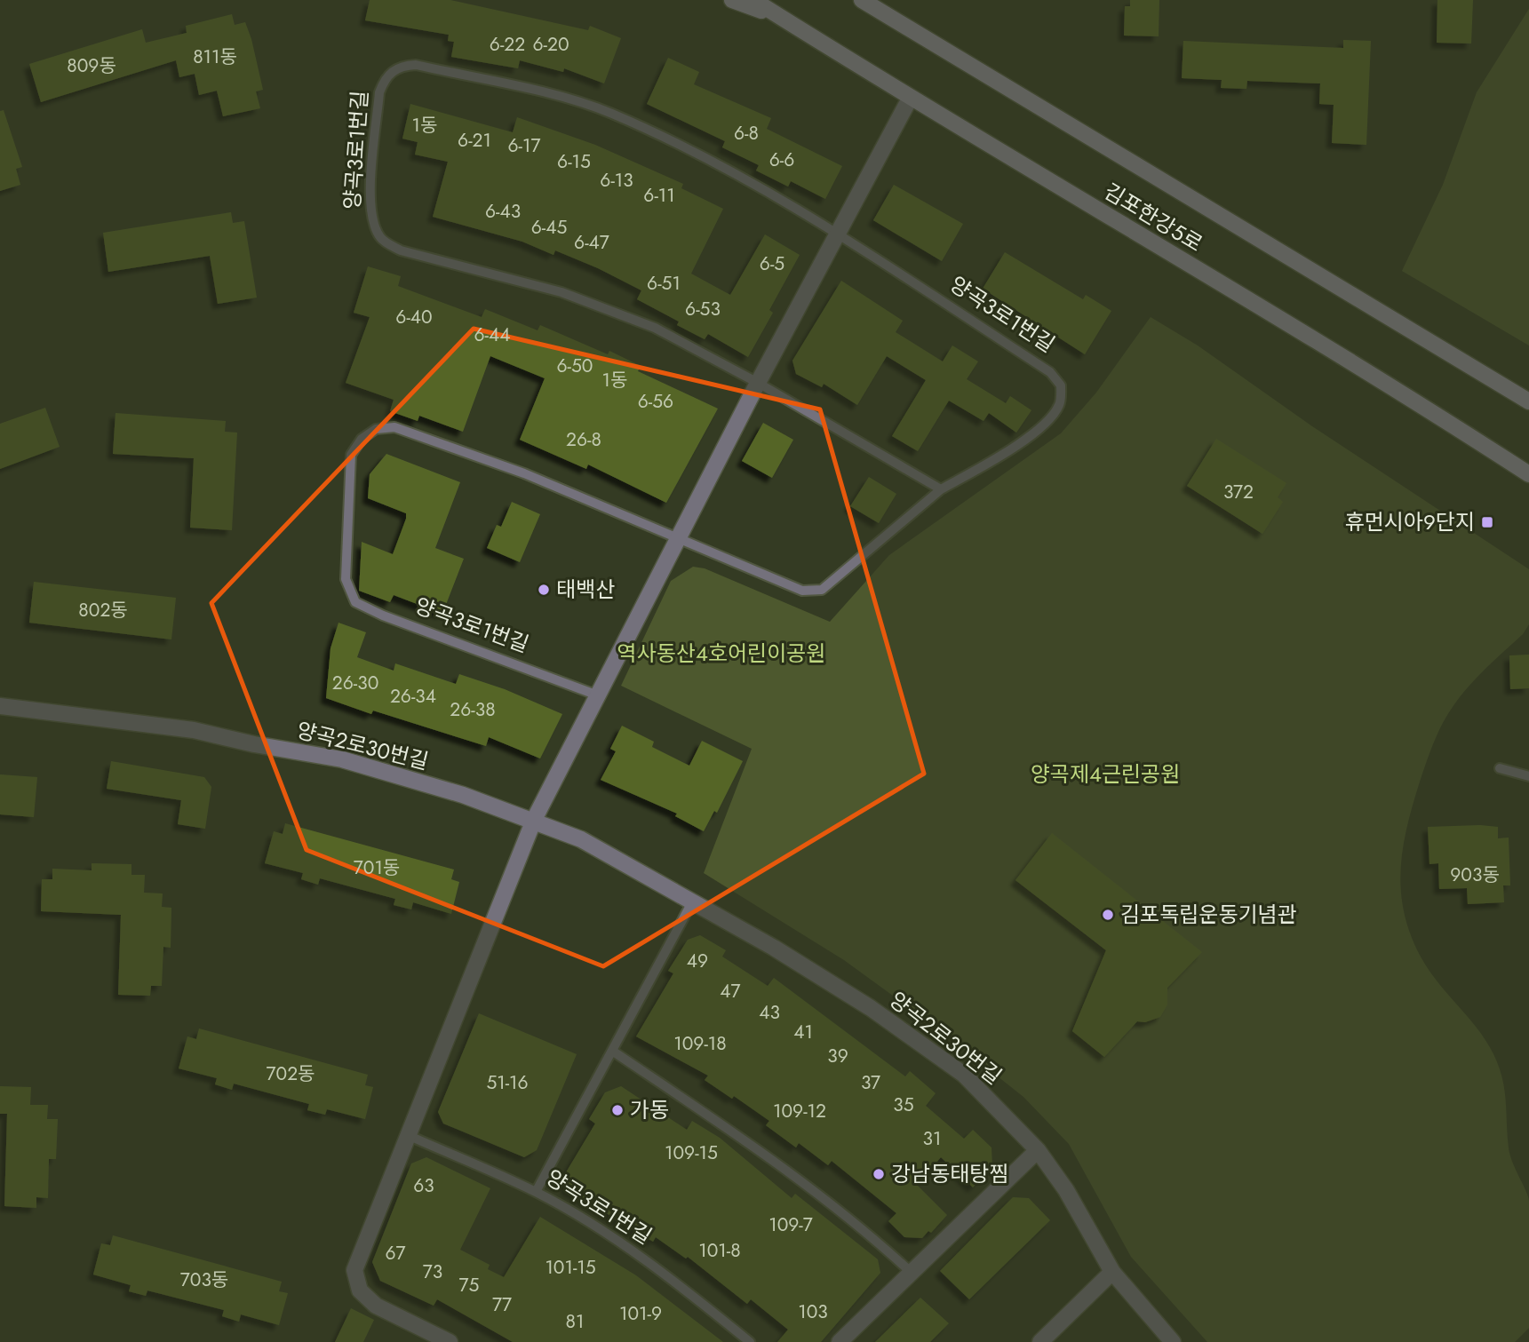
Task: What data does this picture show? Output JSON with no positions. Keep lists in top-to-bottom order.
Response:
{
  "streets": {
    "street": ["김포한강5로", "양곡2로30번길"],
    "lane": ["양곡3로1번길"]
  },
  "parks": ["역사동산4호어린이공원", "양곡제4근린공원"],
  "places": {
    "transit": ["휴먼시아9단지"],
    "other": [
      "태백산",
      "김포독립운동기념관",
      "가동",
      "강남동태탕찜"
    ]
  },
  "house_numbers": [
    "6-22",
    "6-20",
    "811동",
    "809동",
    "1동",
    "6-8",
    "6-21",
    "6-17",
    "6-6",
    "6-15",
    "6-13",
    "6-11",
    "6-43",
    "6-45",
    "6-47",
    "6-5",
    "6-51",
    "6-53",
    "6-40",
    "6-44",
    "6-50",
    "1동",
    "6-56",
    "26-8",
    "372",
    "802동",
    "26-30",
    "26-34",
    "26-38",
    "701동",
    "903동",
    "49",
    "47",
    "43",
    "41",
    "109-18",
    "39",
    "702동",
    "51-16",
    "37",
    "35",
    "109-12",
    "31",
    "109-15",
    "63",
    "109-7",
    "101-8",
    "67",
    "101-15",
    "73",
    "703동",
    "75",
    "77",
    "103",
    "101-9",
    "81"
  ]
}
